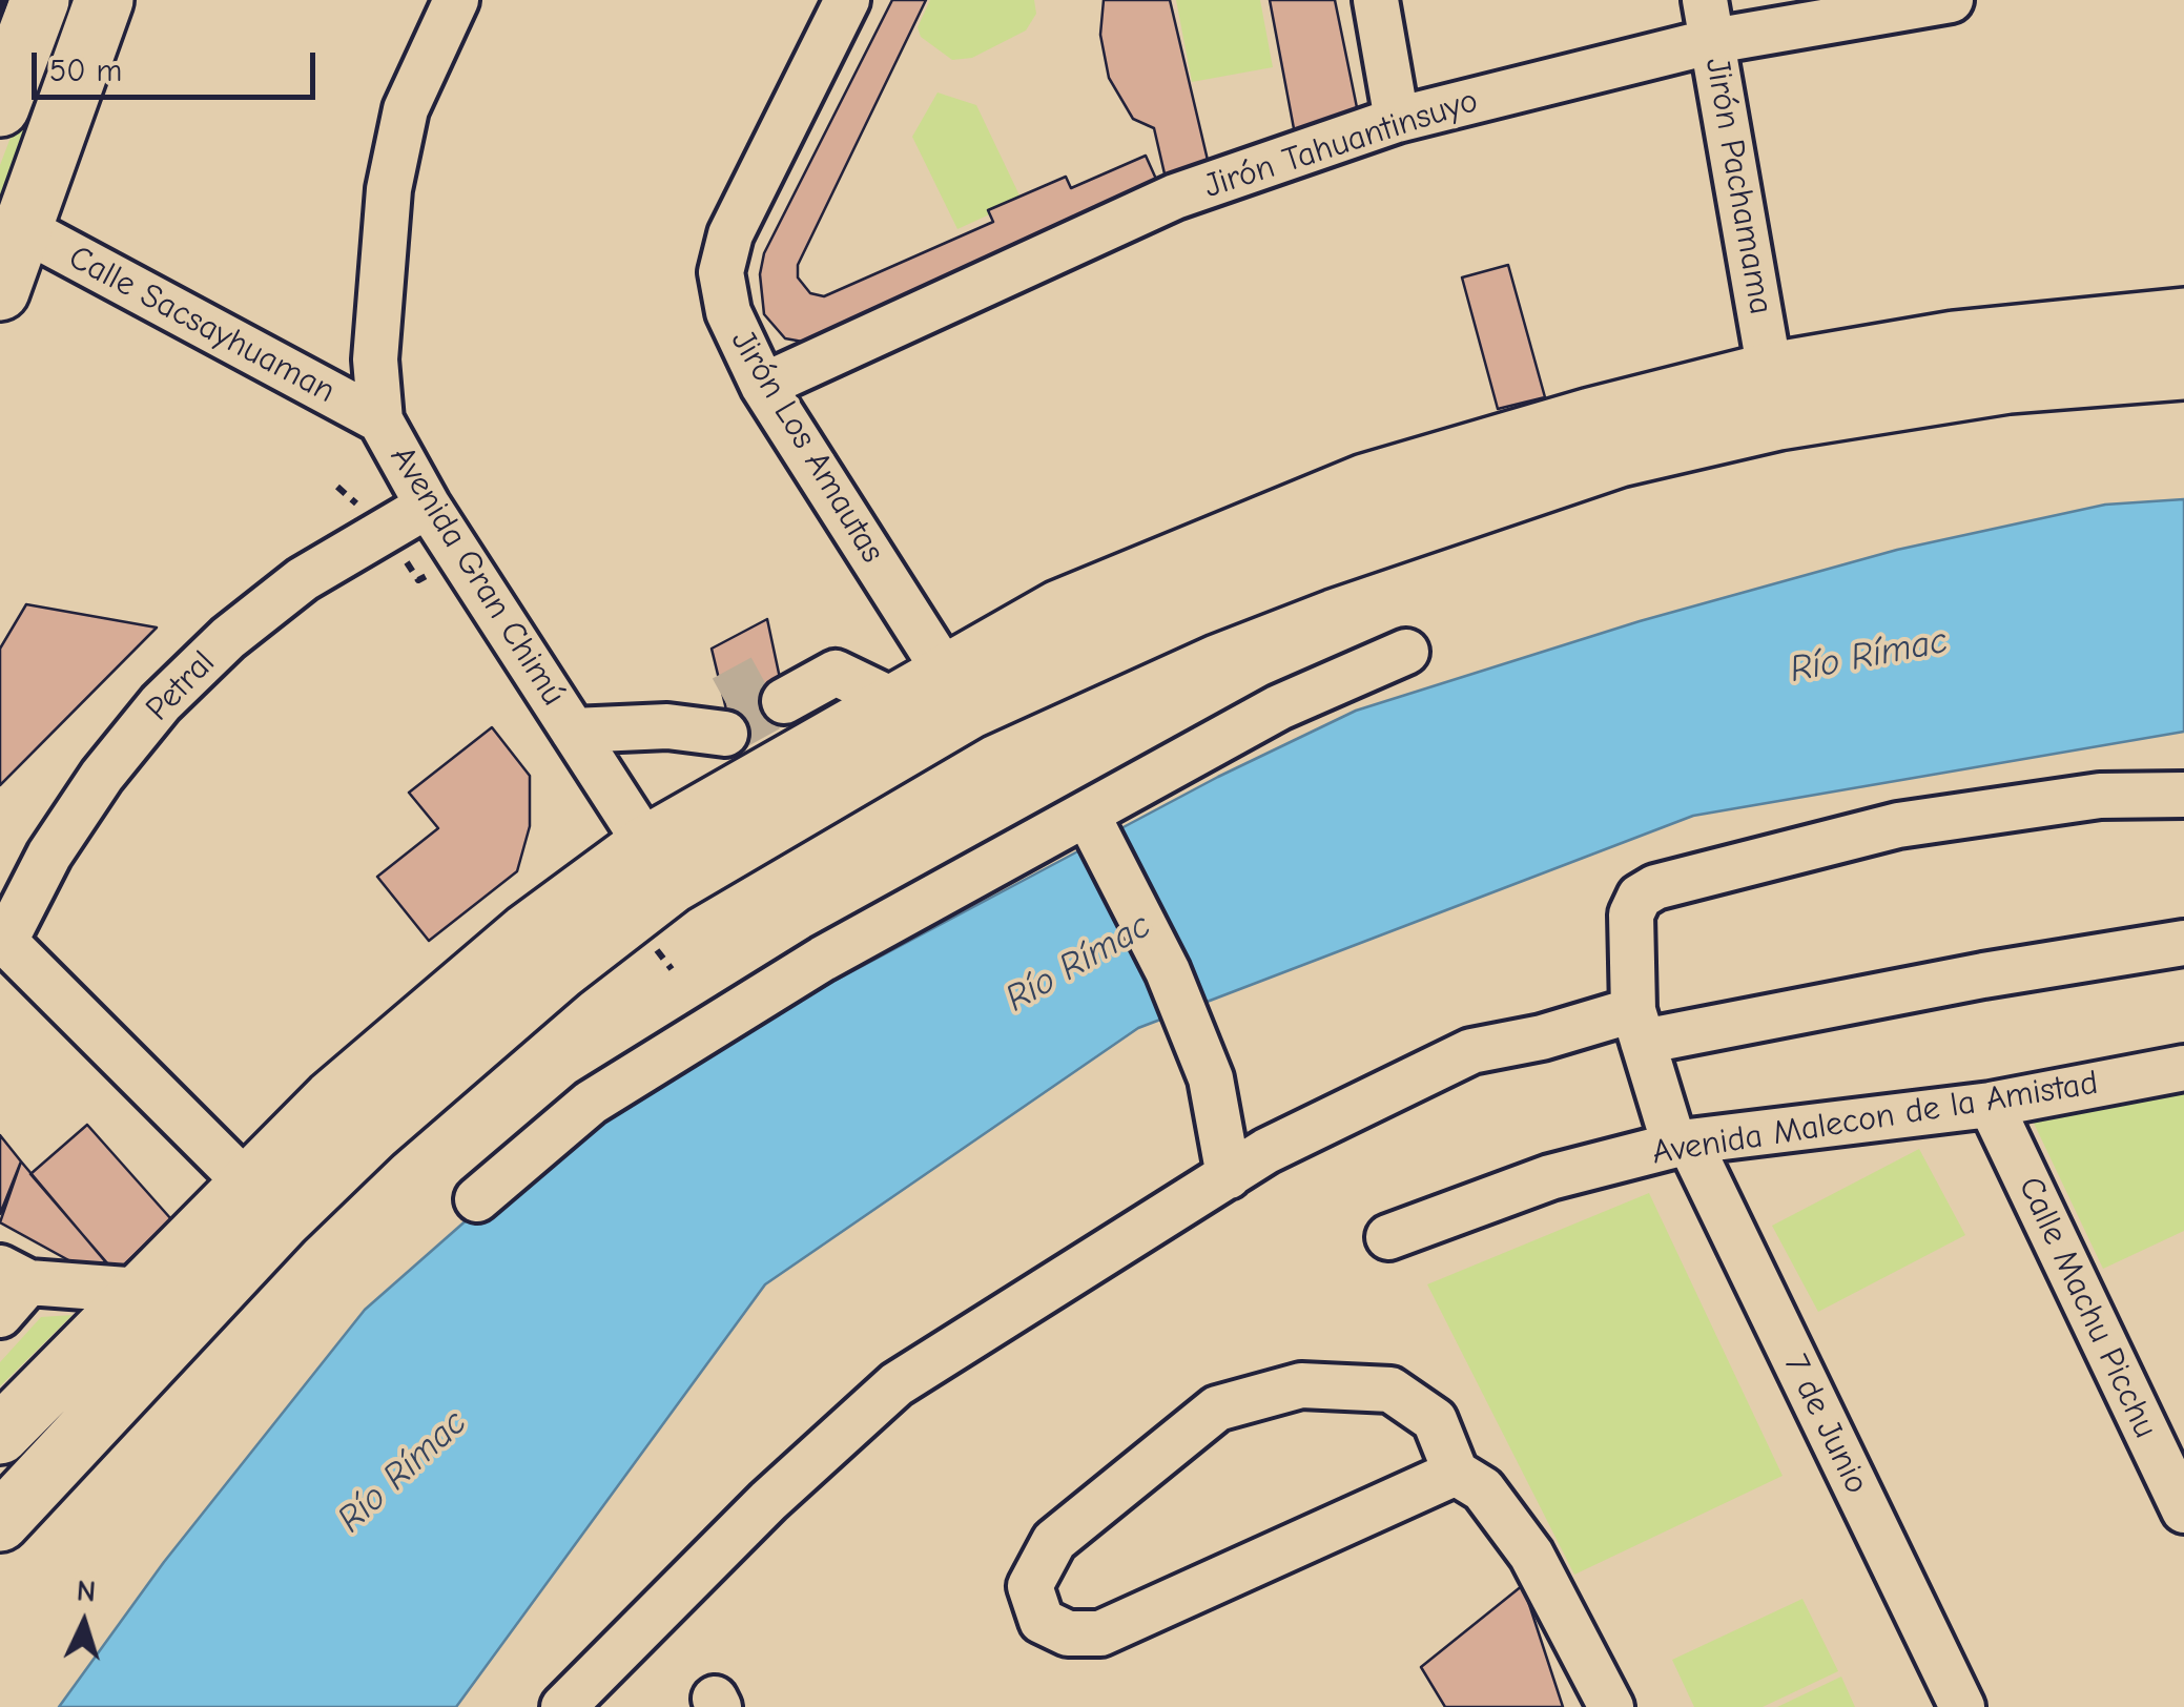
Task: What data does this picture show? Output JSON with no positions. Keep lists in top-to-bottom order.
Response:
{
  "streets": {
    "street": [
      "Jirón Tahuantinsuyo",
      "Jirón Pachamama",
      "Calle Sacsayhuaman",
      "Jirón Los Amautas",
      "Avenida Gran Chimú",
      "Petral",
      "Avenida Malecon de la Amistad",
      "Calle Machu Picchu",
      "7 de Junio"
    ]
  },
  "crossings": [
    ["Jirón Tahuantinsuyo", "Jirón Pachamama"],
    ["Jirón Tahuantinsuyo", "Jirón Los Amautas"],
    ["Calle Sacsayhuaman", "Avenida Gran Chimú"],
    ["Avenida Gran Chimú", "Petral"],
    ["Avenida Malecon de la Amistad", "Calle Machu Picchu"],
    ["Avenida Malecon de la Amistad", "7 de Junio"]
  ],
  "water": ["Río Rímac"],
  "scale_bar": "50 m",
  "north": "top"
}
